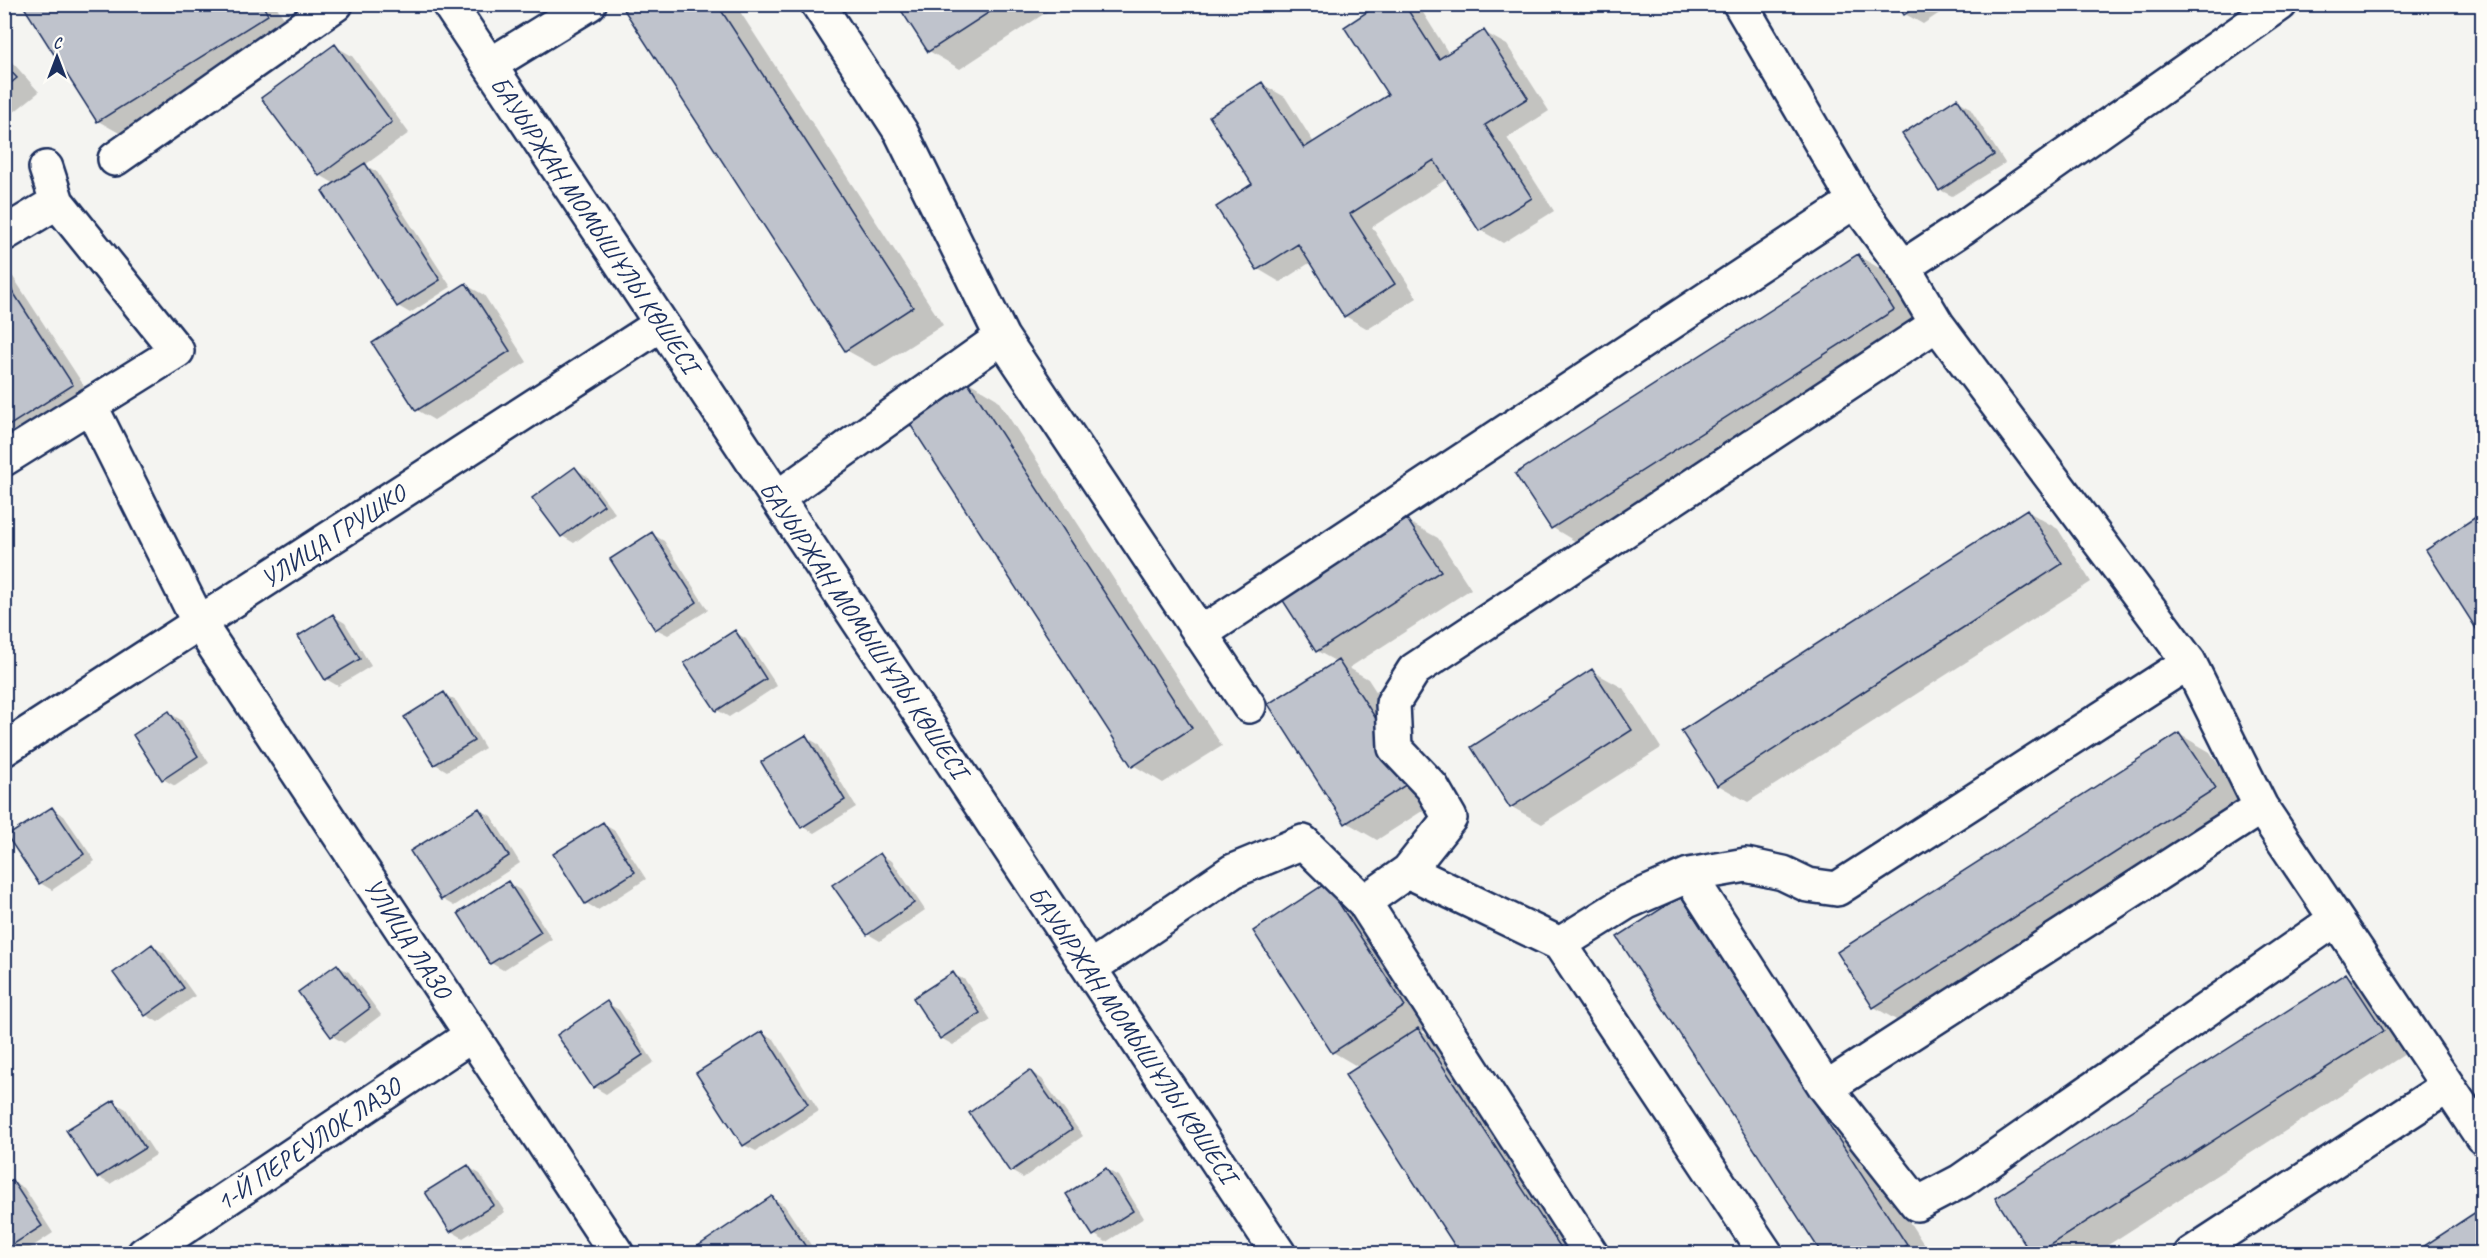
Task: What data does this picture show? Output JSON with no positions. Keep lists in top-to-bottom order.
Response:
{
  "streets": {
    "street": [
      "БАУЫРЖАН МОМЫШҰЛЫ КӨШЕСІ",
      "УЛИЦА ГРУШКО",
      "УЛИЦА ЛАЗО",
      "1-Й ПЕРЕУЛОК ЛАЗО"
    ]
  },
  "crossings": [
    ["БАУЫРЖАН МОМЫШҰЛЫ КӨШЕСІ", "УЛИЦА ГРУШКО"],
    ["УЛИЦА ГРУШКО", "УЛИЦА ЛАЗО"],
    ["УЛИЦА ЛАЗО", "1-Й ПЕРЕУЛОК ЛАЗО"]
  ],
  "north": "top"
}
